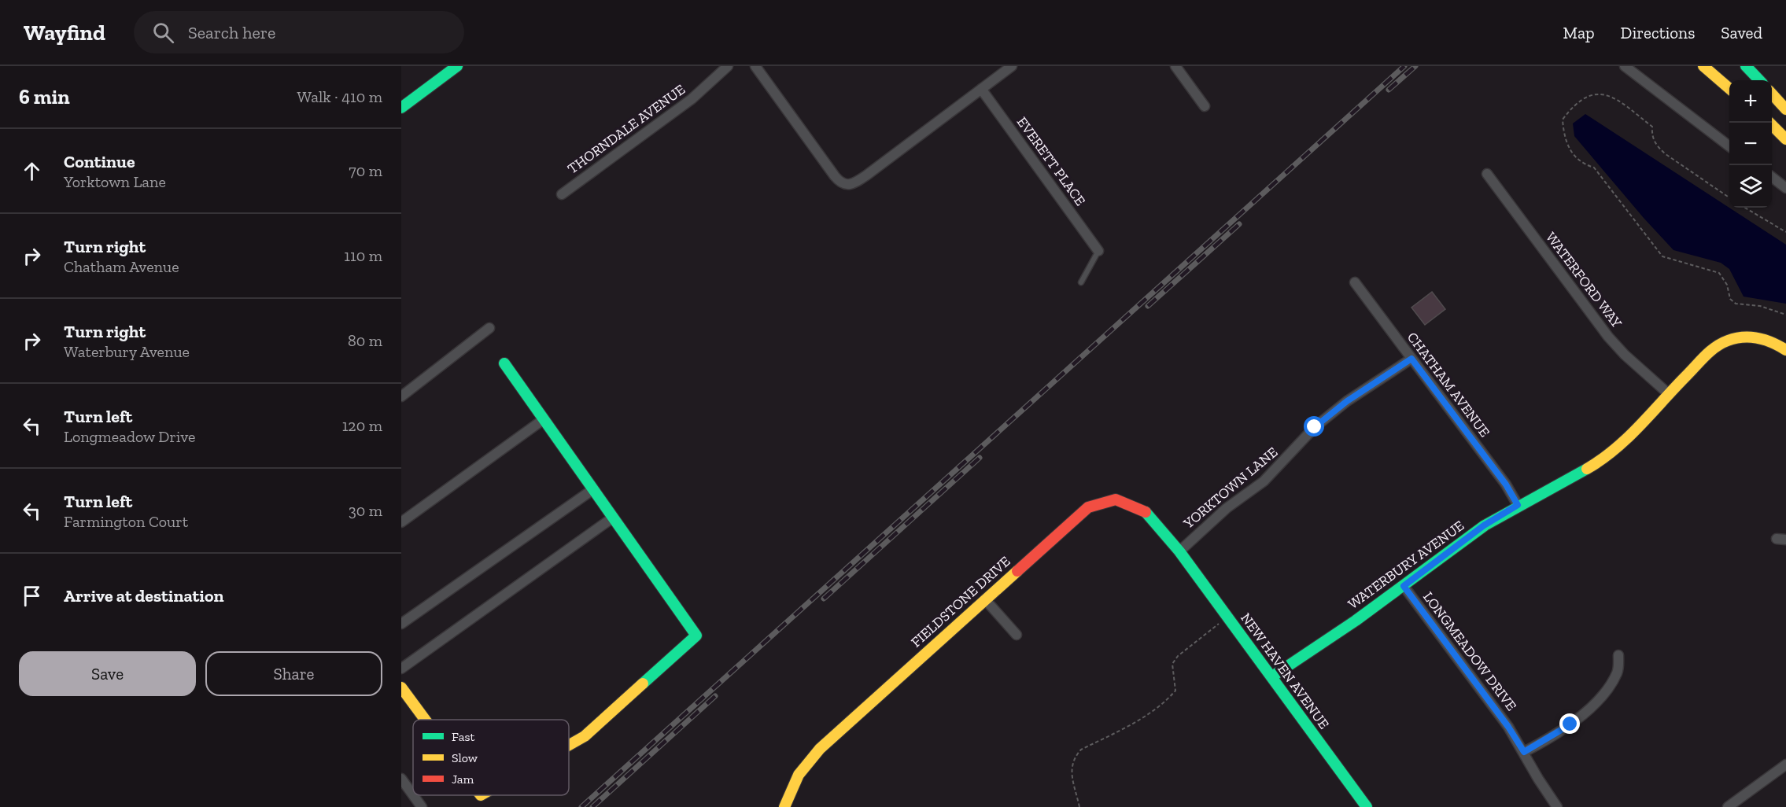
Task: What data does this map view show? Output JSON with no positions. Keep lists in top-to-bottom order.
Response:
{
  "streets": {
    "street": [
      "THORNDALE AVENUE",
      "EVERETT PLACE",
      "WATERFORD WAY",
      "CHATHAM AVENUE",
      "YORKTOWN LANE",
      "WATERBURY AVENUE",
      "FIELDSTONE DRIVE",
      "LONGMEADOW DRIVE",
      "NEW HAVEN AVENUE"
    ]
  },
  "crossings": [
    ["WATERFORD WAY", "WATERBURY AVENUE"],
    ["CHATHAM AVENUE", "YORKTOWN LANE"],
    ["CHATHAM AVENUE", "WATERBURY AVENUE"],
    ["YORKTOWN LANE", "FIELDSTONE DRIVE"],
    ["YORKTOWN LANE", "NEW HAVEN AVENUE"],
    ["WATERBURY AVENUE", "LONGMEADOW DRIVE"],
    ["WATERBURY AVENUE", "NEW HAVEN AVENUE"],
    ["FIELDSTONE DRIVE", "NEW HAVEN AVENUE"]
  ],
  "legend": ["Fast", "Slow", "Jam"],
  "page": {
    "header": "Wayfind",
    "search": "Search here",
    "nav": ["Map", "Directions", "Saved"],
    "heading": ["6 min", "Walk · 410 m"],
    "map_buttons": ["+", "−"],
    "list": [
      ["Continue", "Yorktown Lane", "70 m"],
      ["Turn right", "Chatham Avenue", "110 m"],
      ["Turn right", "Waterbury Avenue", "80 m"],
      ["Turn left", "Longmeadow Drive", "120 m"],
      ["Turn left", "Farmington Court", "30 m"],
      "Arrive at destination"
    ],
    "buttons": ["Save", "Share"]
  }
}
